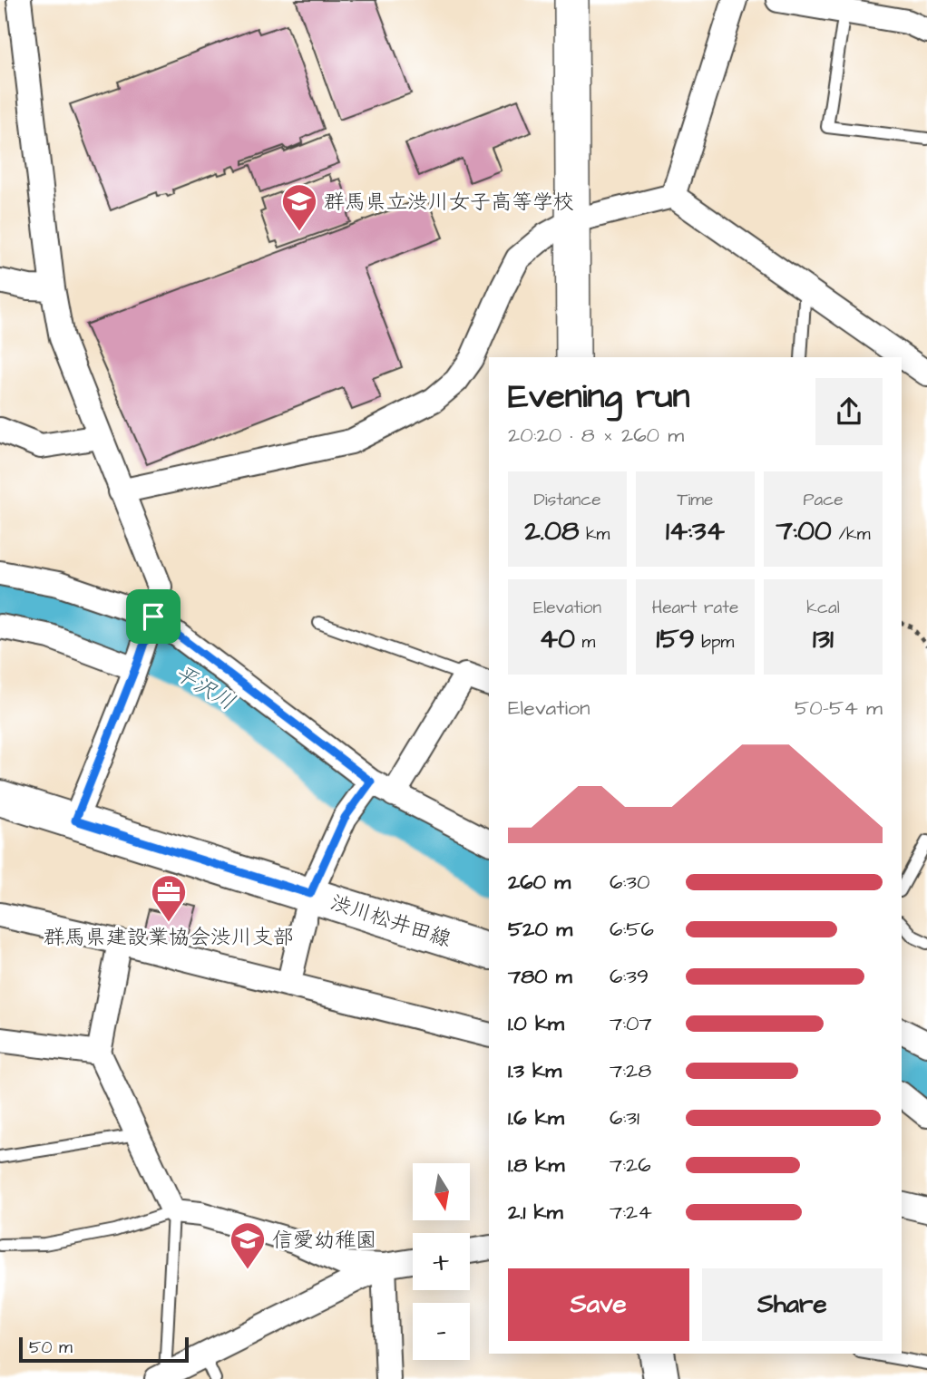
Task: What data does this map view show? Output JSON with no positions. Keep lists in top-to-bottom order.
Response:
{
  "streets": {
    "main road": ["渋川松井田線"]
  },
  "water": ["平沢川"],
  "places": {
    "school or university": ["群馬県立渋川女子高等学校", "信愛幼稚園"],
    "office": ["群馬県建設業協会渋川支部"]
  },
  "scale_bar": "50 m",
  "north": "bottom",
  "page": {
    "heading": ["Evening run", "20:20 · 8 × 260 m"],
    "stats": [
      ["Distance", "2.08 km"],
      ["Time", "14:34"],
      ["Pace", "7:00 /km"],
      ["Elevation", "40 m"],
      ["Heart rate", "159 bpm"],
      ["kcal", "131"]
    ],
    "chart": ["Elevation", "50–54 m"],
    "list": [
      {
        "name": "260 m",
        "note": "6:30"
      },
      {
        "name": "520 m",
        "note": "6:56"
      },
      {
        "name": "780 m",
        "note": "6:39"
      },
      {
        "name": "1.0 km",
        "note": "7:07"
      },
      {
        "name": "1.3 km",
        "note": "7:28"
      },
      {
        "name": "1.6 km",
        "note": "6:31"
      },
      {
        "name": "1.8 km",
        "note": "7:26"
      },
      {
        "name": "2.1 km",
        "note": "7:24"
      }
    ],
    "map_buttons": ["+", "−"],
    "buttons": ["Save", "Share"],
    "scale": "50 m"
  }
}
